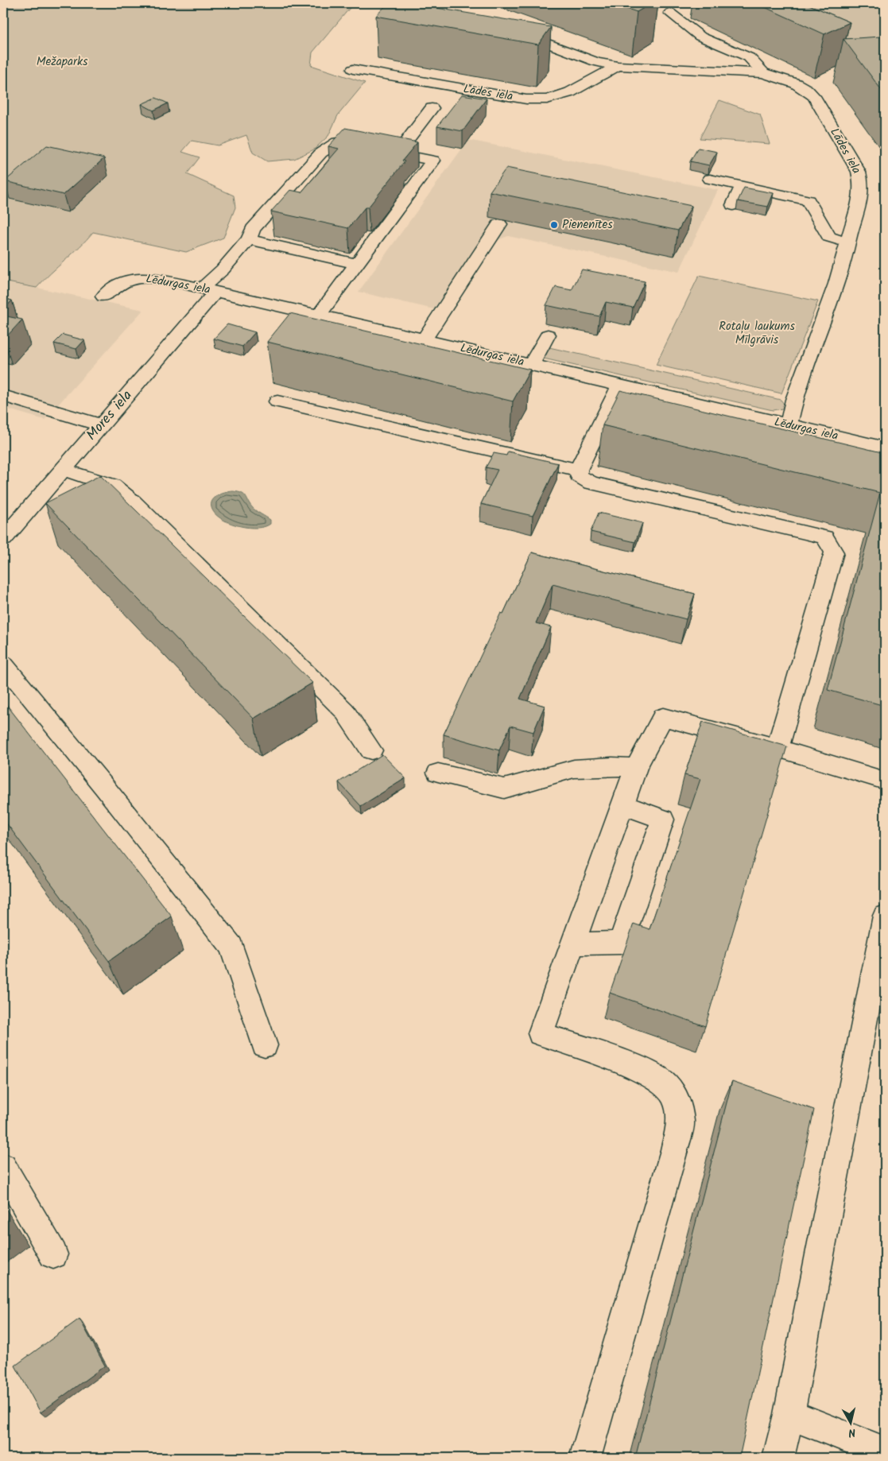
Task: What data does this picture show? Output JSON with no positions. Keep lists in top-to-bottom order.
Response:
{
  "streets": {
    "street": ["Lādes iela", "Lēdurgas iela", "Mores iela"]
  },
  "crossings": [
    ["Lādes iela", "Lēdurgas iela"],
    ["Lēdurgas iela", "Mores iela"]
  ],
  "parks": ["Mežaparks", "Rotaļu laukums Mīlgrāvis"],
  "places": ["Pienenītes"],
  "north": "bottom"
}
